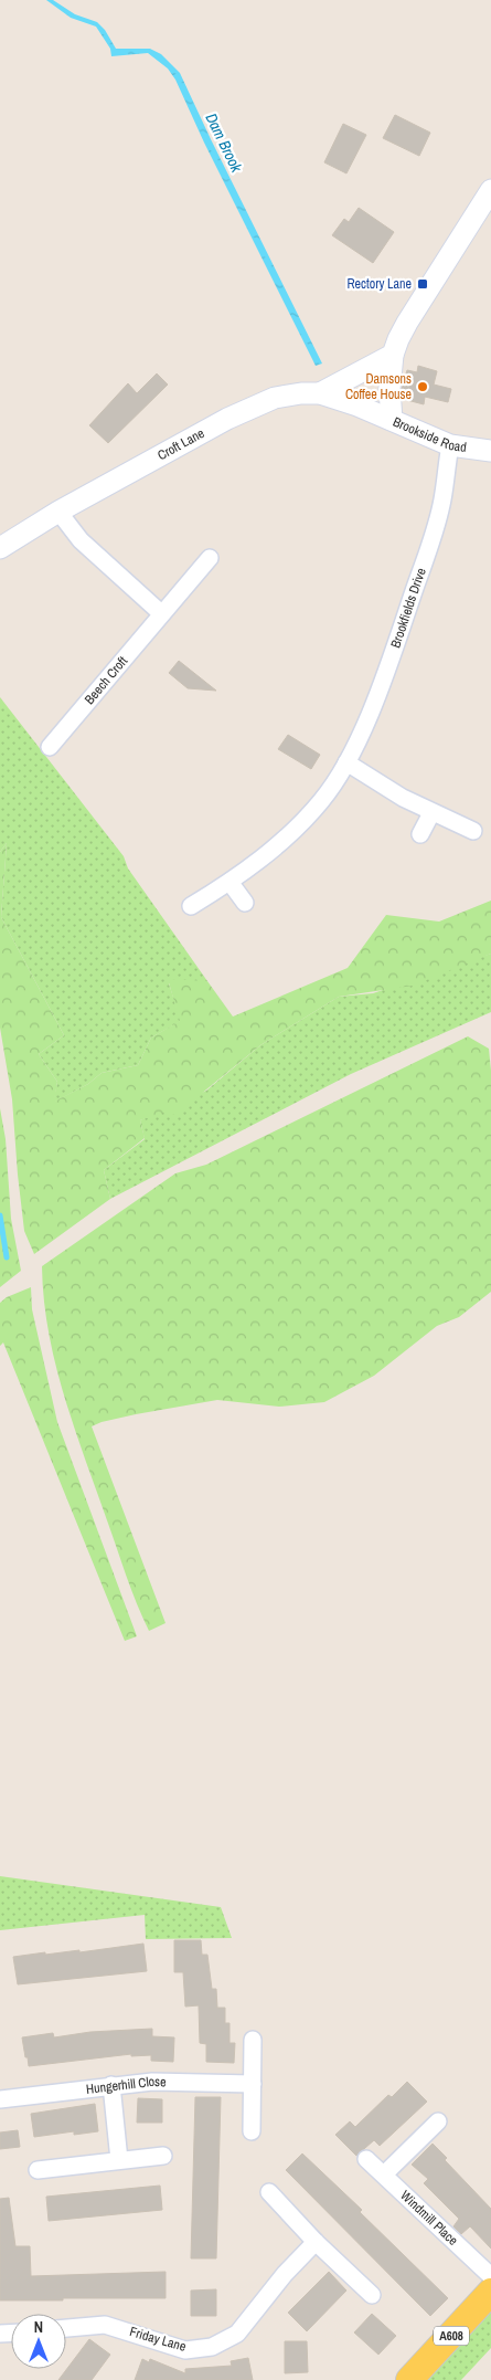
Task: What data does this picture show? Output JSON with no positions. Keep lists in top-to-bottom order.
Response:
{
  "streets": {
    "main road": ["A608"],
    "street": [
      "Brookside Road",
      "Croft Lane",
      "Brookfields Drive",
      "Beech Croft",
      "Hungerhill Close",
      "Windmill Place",
      "Friday Lane"
    ]
  },
  "crossings": [
    ["Brookside Road", "Croft Lane"],
    ["Brookside Road", "Brookfields Drive"]
  ],
  "water": ["Dam Brook"],
  "places": {
    "transit": ["Rectory Lane"],
    "other": ["Damsons Coffee House"]
  },
  "north": "top"
}
